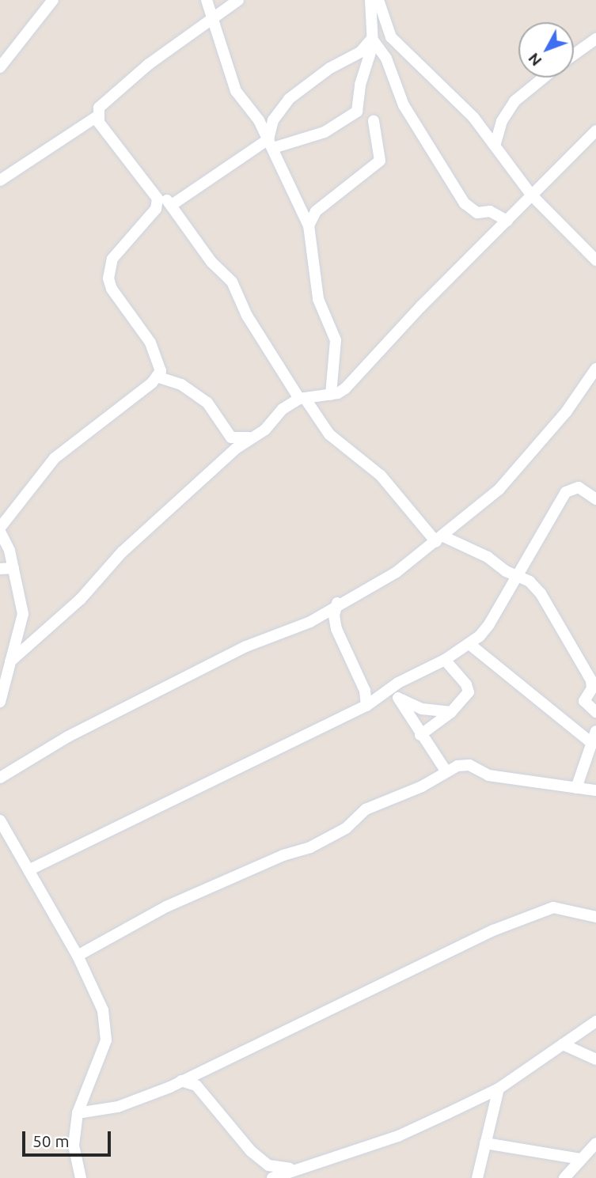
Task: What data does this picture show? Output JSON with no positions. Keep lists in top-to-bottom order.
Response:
{
  "scale_bar": "50 m",
  "north": "bottom left"
}
